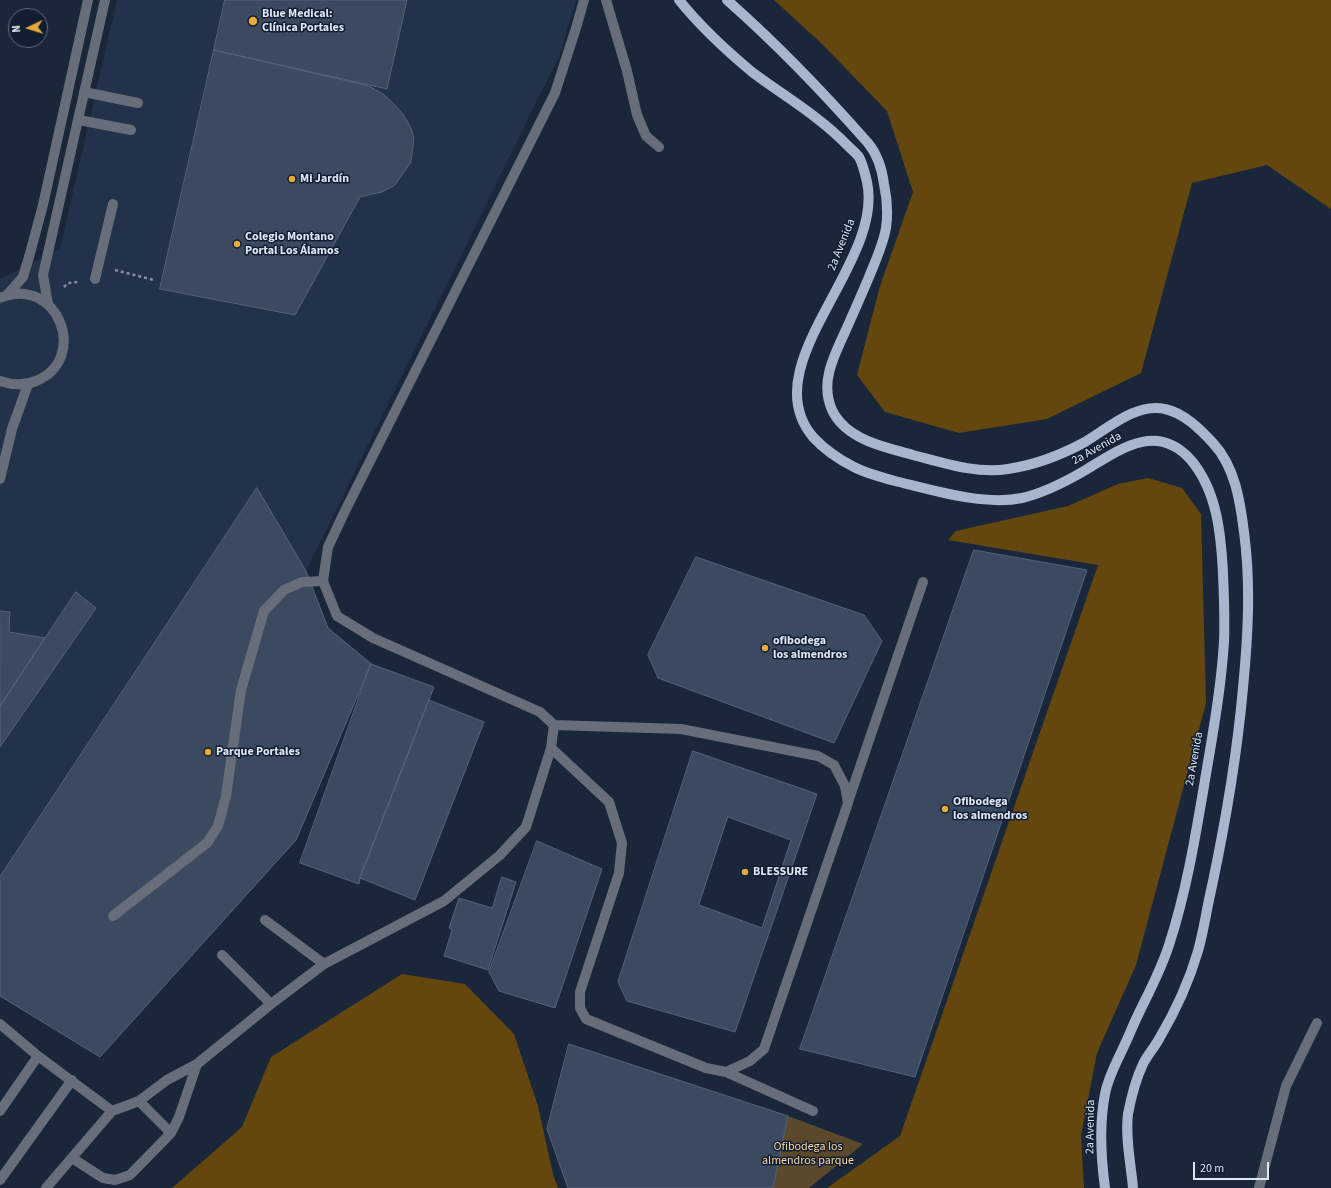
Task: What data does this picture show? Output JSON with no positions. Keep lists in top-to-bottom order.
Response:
{
  "streets": {
    "main road": ["2a Avenida"]
  },
  "parks": ["Ofibodega los almendros parque"],
  "places": [
    "Blue Medical: Clínica Portales",
    "Mi Jardín",
    "Colegio Montano Portal Los Álamos",
    "ofibodega los almendros",
    "Parque Portales",
    "Ofibodega los almendros",
    "BLESSURE"
  ],
  "scale_bar": "20 m",
  "north": "left"
}
